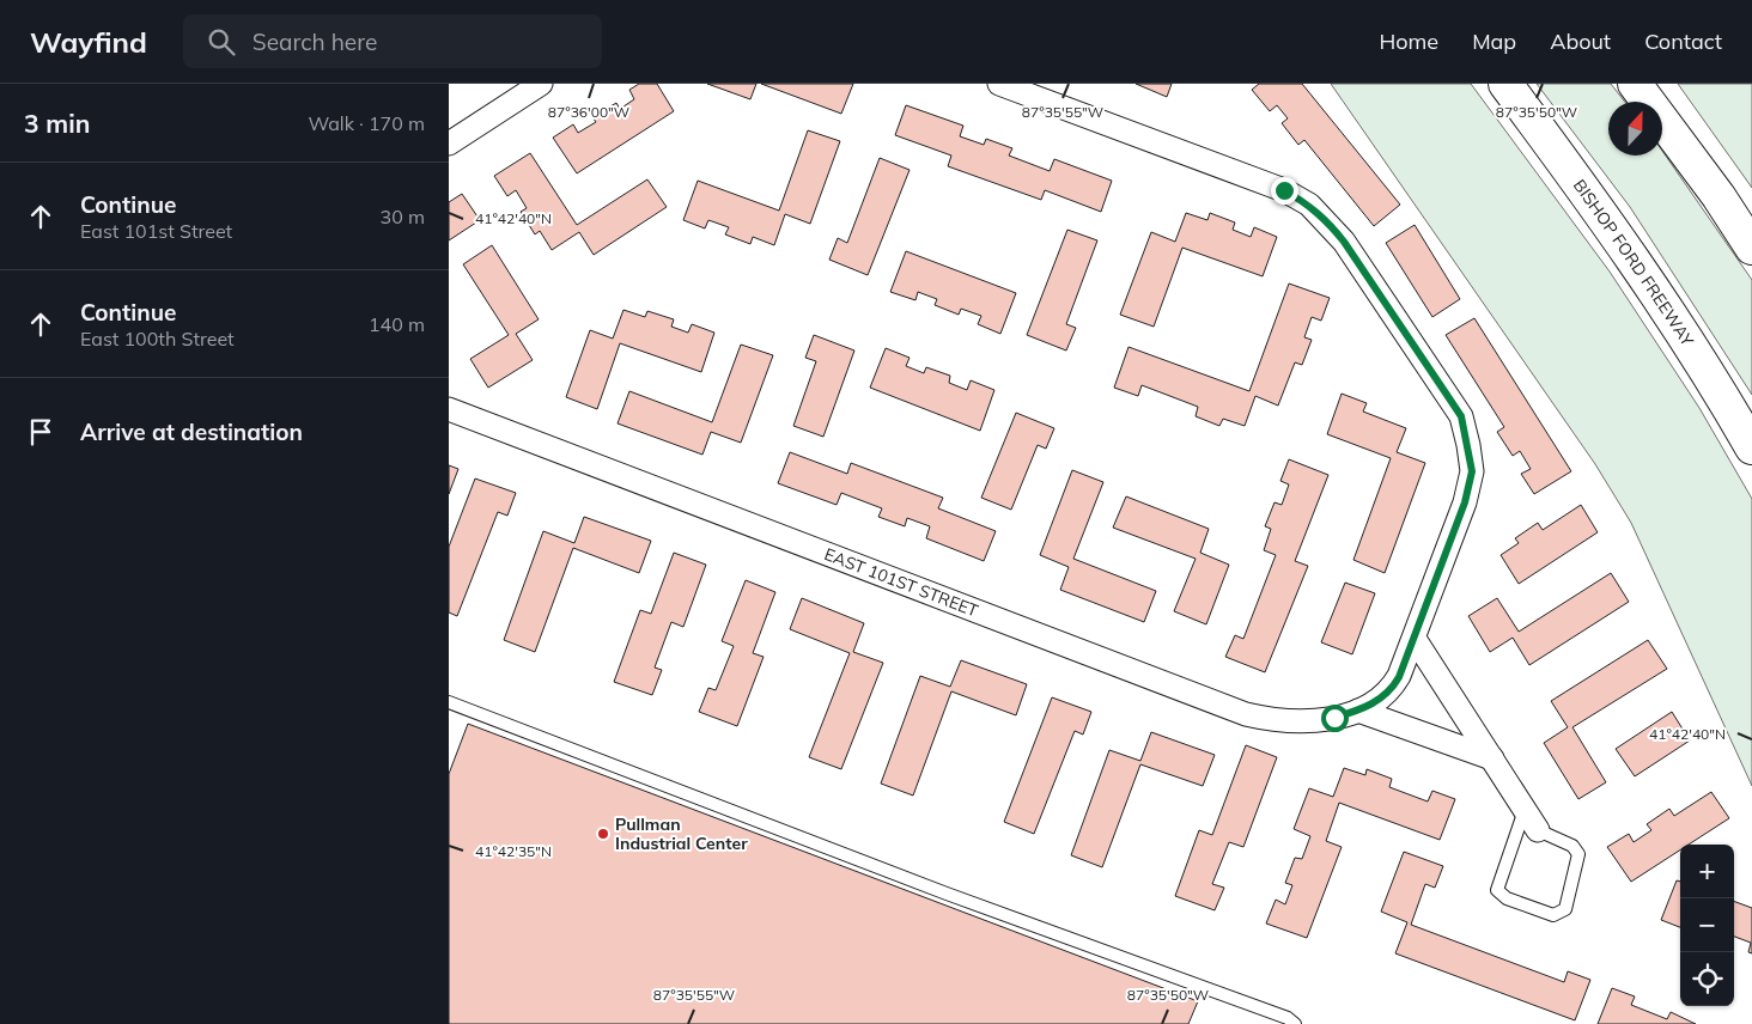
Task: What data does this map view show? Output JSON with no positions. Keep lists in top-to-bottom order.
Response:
{
  "streets": {
    "highway": ["BISHOP FORD FREEWAY"],
    "street": ["EAST 101ST STREET"]
  },
  "places": ["Pullman Industrial Center"],
  "north": "top",
  "page": {
    "header": "Wayfind",
    "search": "Search here",
    "nav": [
      "Home",
      "Map",
      "About",
      "Contact"
    ],
    "heading": ["3 min", "Walk · 170 m"],
    "list": [
      ["Continue", "East 101st Street", "30 m"],
      ["Continue", "East 100th Street", "140 m"],
      "Arrive at destination"
    ],
    "map_buttons": ["+", "−"]
  },
  "coordinates": [
    "87°35'50\"W",
    "87°36'00\"W",
    "87°35'55\"W",
    "41°42'40\"N",
    "41°42'35\"N"
  ]
}
